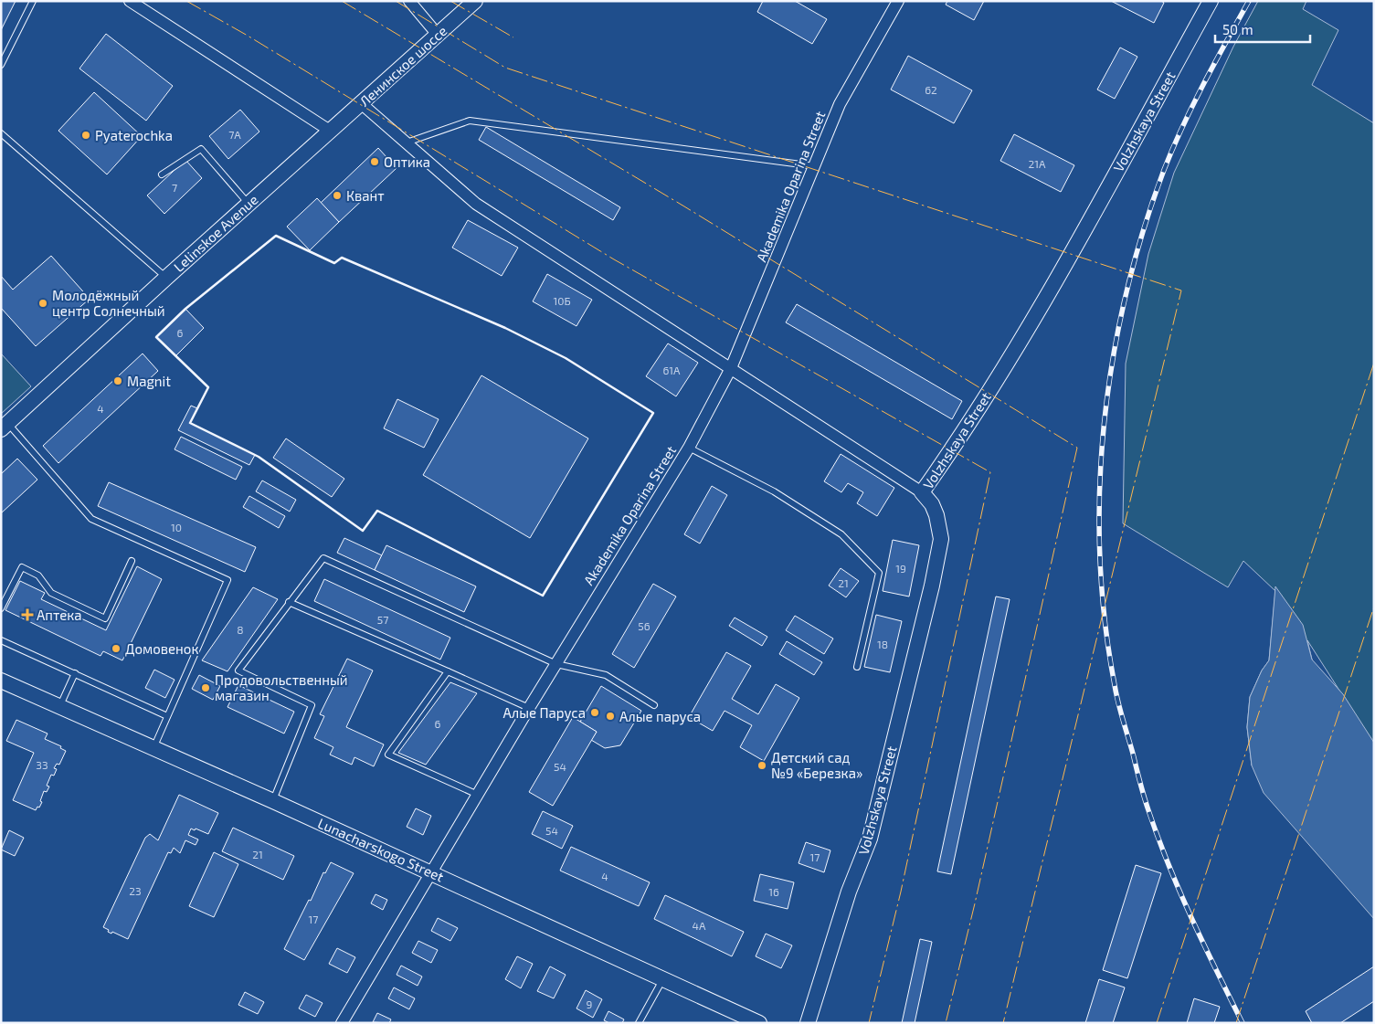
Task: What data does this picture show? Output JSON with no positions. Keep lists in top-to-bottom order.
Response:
{
  "streets": {
    "street": [
      "Ленинское шоссе",
      "Volzhskaya Street",
      "Akademika Oparina Street",
      "Lelinskoe Avenue",
      "Lunacharskogo Street"
    ]
  },
  "crossings": [
    ["Ленинское шоссе", "Lelinskoe Avenue"],
    ["Akademika Oparina Street", "Lunacharskogo Street"]
  ],
  "places": {
    "other": [
      "Pyaterochka",
      "Оптика",
      "Квант",
      "Молодёжный центр Солнечный",
      "Magnit",
      "Домовенок",
      "Продовольственный магазин",
      "Алые Паруса",
      "Алые паруса",
      "Детский сад №9 «Березка»"
    ],
    "health": ["Аптека"]
  },
  "house_numbers": [
    "62",
    "7А",
    "21А",
    "7",
    "10Б",
    "6",
    "61А",
    "4",
    "10",
    "19",
    "21",
    "57",
    "56",
    "8",
    "18",
    "6",
    "33",
    "54",
    "54",
    "21",
    "17",
    "4",
    "23",
    "16",
    "17",
    "4А",
    "9"
  ],
  "scale_bar": "50 m"
}
